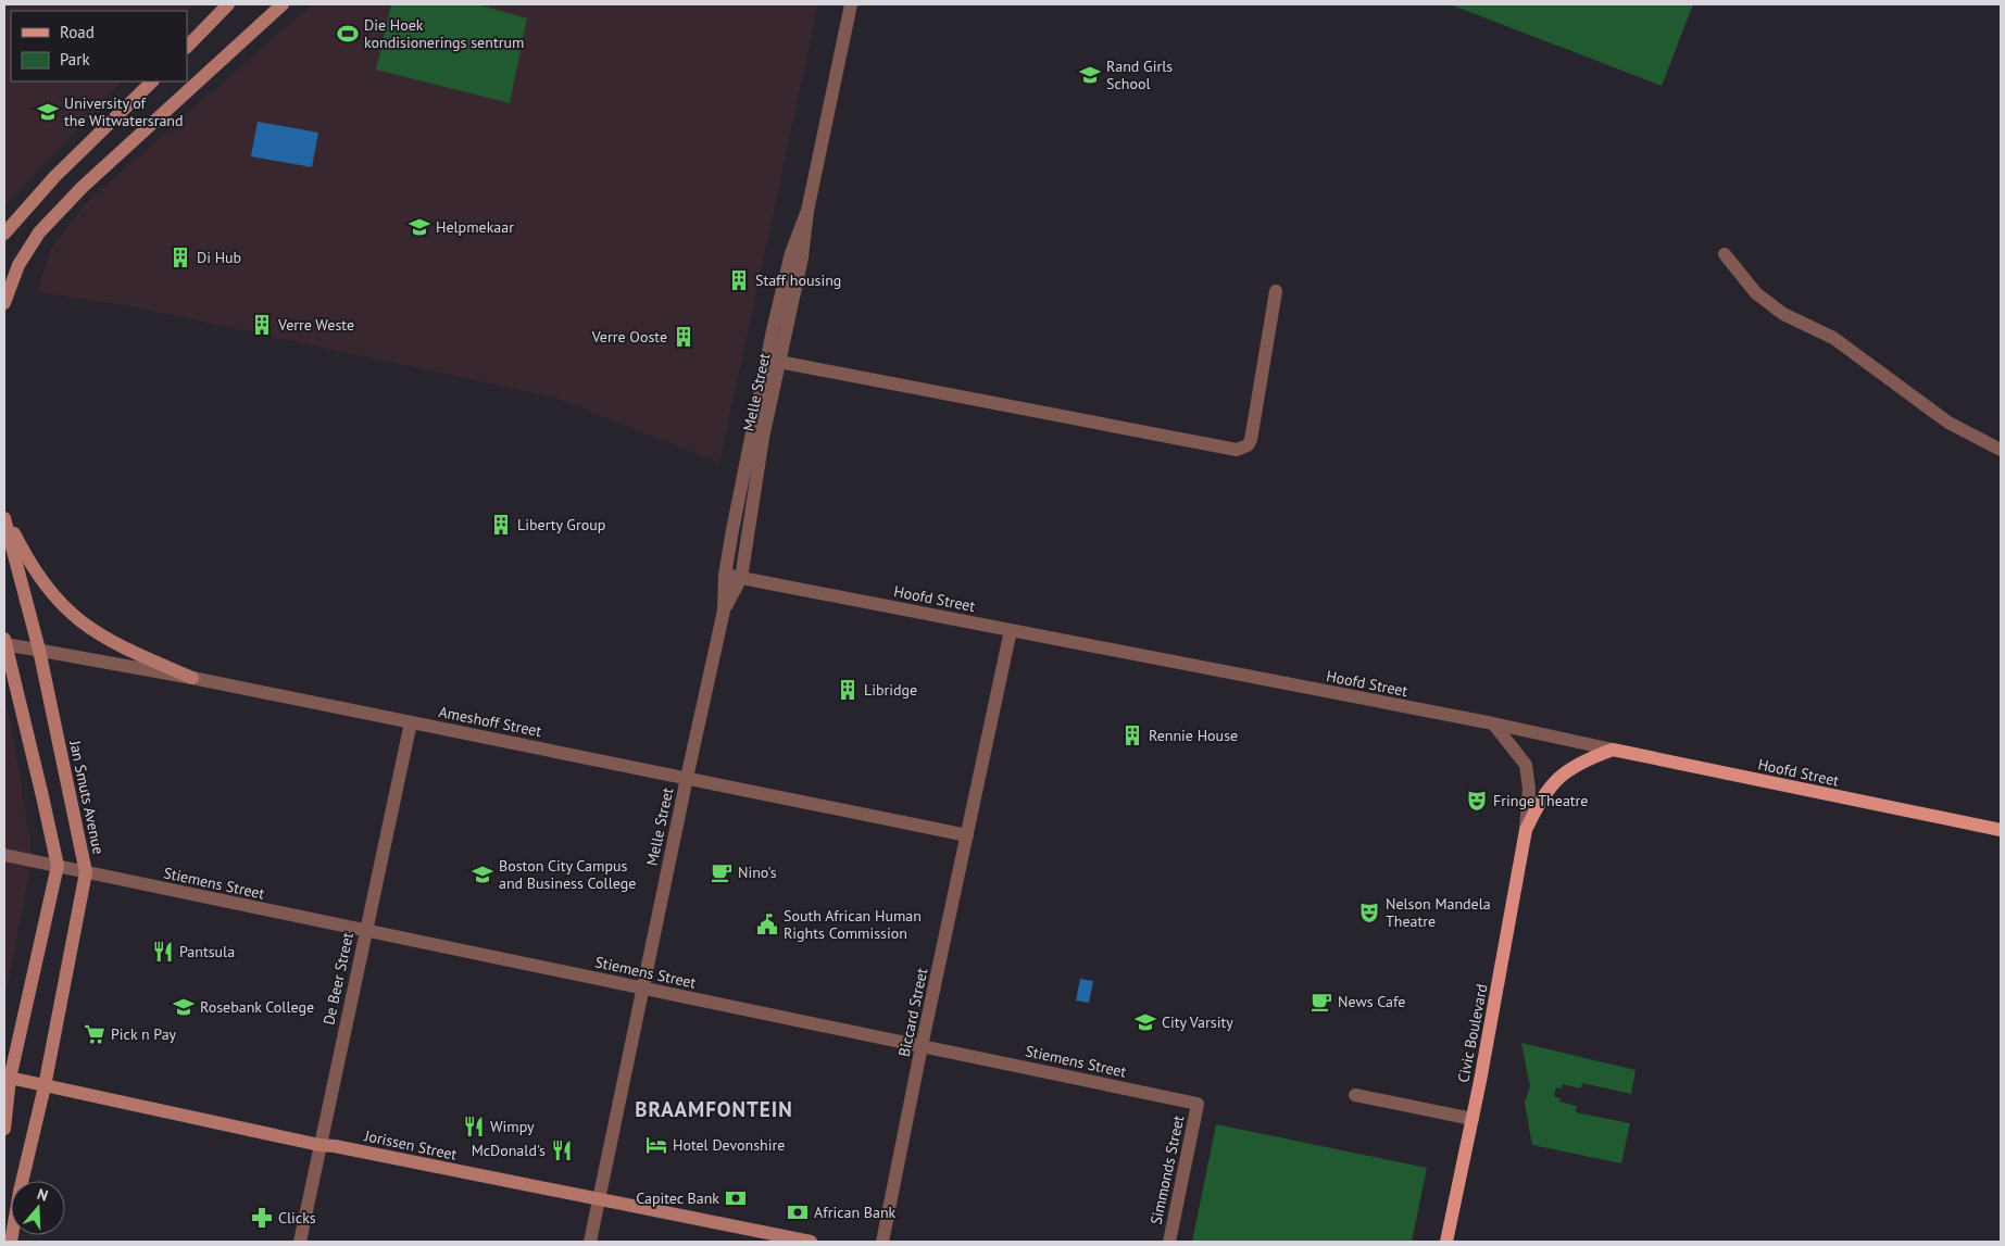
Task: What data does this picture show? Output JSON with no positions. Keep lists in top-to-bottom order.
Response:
{
  "streets": {
    "main road": [
      "Hoofd Street",
      "Jan Smuts Avenue",
      "Civic Boulevard",
      "Jorissen Street"
    ],
    "street": [
      "Melle Street",
      "Ameshoff Street",
      "Stiemens Street",
      "De Beer Street",
      "Biccard Street",
      "Simmonds Street"
    ]
  },
  "crossings": [
    ["Melle Street", "Hoofd Street"],
    ["Melle Street", "Ameshoff Street"],
    ["Melle Street", "Stiemens Street"],
    ["Melle Street", "Jorissen Street"],
    ["Hoofd Street", "Biccard Street"],
    ["Hoofd Street", "Civic Boulevard"],
    ["Ameshoff Street", "Jan Smuts Avenue"],
    ["Ameshoff Street", "De Beer Street"],
    ["Ameshoff Street", "Biccard Street"],
    ["Jan Smuts Avenue", "Stiemens Street"],
    ["Jan Smuts Avenue", "Jorissen Street"],
    ["Stiemens Street", "De Beer Street"],
    ["Stiemens Street", "Biccard Street"],
    ["Stiemens Street", "Simmonds Street"],
    ["De Beer Street", "Jorissen Street"]
  ],
  "districts": ["BRAAMFONTEIN"],
  "places": {
    "sports": ["Die Hoek kondisionerings sentrum"],
    "school or university": [
      "Rand Girls School",
      "University of the Witwatersrand",
      "Helpmekaar",
      "Boston City Campus and Business College",
      "Rosebank College",
      "City Varsity"
    ],
    "building": [
      "Di Hub",
      "Staff housing",
      "Verre Weste",
      "Verre Ooste",
      "Liberty Group",
      "Libridge",
      "Rennie House"
    ],
    "theatre": ["Fringe Theatre", "Nelson Mandela Theatre"],
    "cafe": ["Nino's", "News Cafe"],
    "public building": ["South African Human Rights Commission"],
    "restaurant": ["Pantsula", "Wimpy", "McDonald's"],
    "supermarket": ["Pick n Pay"],
    "hotel": ["Hotel Devonshire"],
    "bank": ["Capitec Bank", "African Bank"],
    "pharmacy": ["Clicks"]
  },
  "legend": ["Road", "Park"],
  "north": "top"
}
